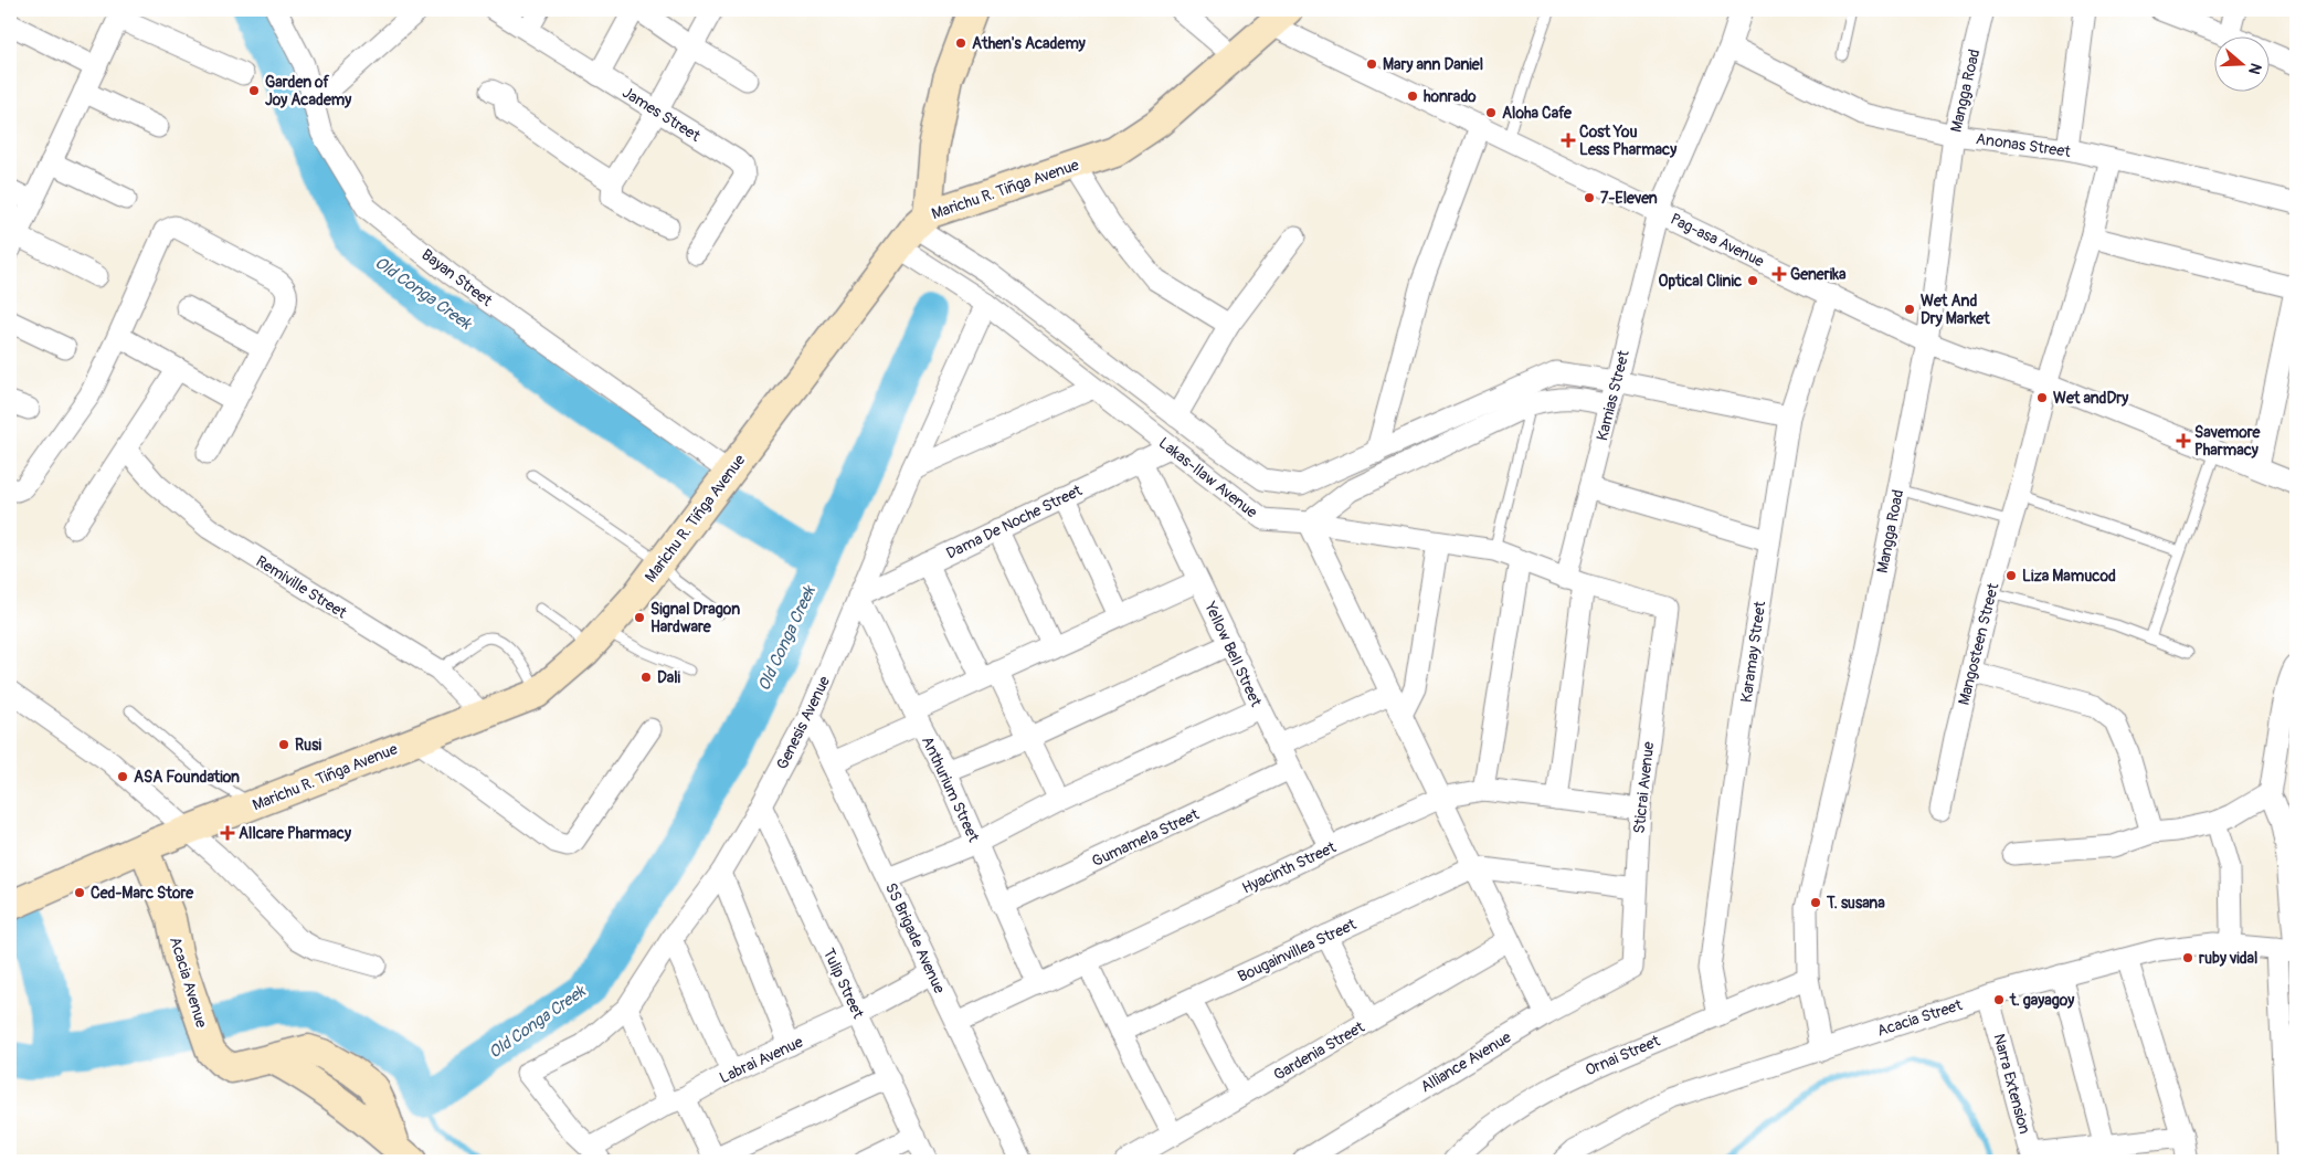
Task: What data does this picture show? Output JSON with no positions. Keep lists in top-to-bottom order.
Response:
{
  "streets": {
    "main road": ["Marichu R. Tiñga Avenue", "Acacia Avenue"],
    "street": [
      "Mangga Road",
      "James Street",
      "Anonas Street",
      "Pag-asa Avenue",
      "Bayan Street",
      "Kamias Street",
      "Lakas-Ilaw Avenue",
      "Dama De Noche Street",
      "Remiville Street",
      "Mangosteen Street",
      "Karamay Street",
      "Yellow Bell Street",
      "Genesis Avenue",
      "Sticrai Avenue",
      "Anthurium Street",
      "Gumamela Street",
      "Hyacinth Street",
      "SS Brigade Avenue",
      "Bougainvillea Street",
      "Tulip Street",
      "Acacia Street",
      "Gardenia Street",
      "Ornai Street",
      "Labrai Avenue",
      "Alliance Avenue",
      "Narra Extension"
    ]
  },
  "crossings": [
    ["Mangga Road", "Anonas Street"],
    ["Mangga Road", "Pag-asa Avenue"],
    ["Mangga Road", "Acacia Street"],
    ["Mangga Road", "Ornai Street"],
    ["Anonas Street", "Kamias Street"],
    ["Anonas Street", "Mangosteen Street"],
    ["Marichu R. Tiñga Avenue", "Pag-asa Avenue"],
    ["Marichu R. Tiñga Avenue", "Bayan Street"],
    ["Marichu R. Tiñga Avenue", "Lakas-Ilaw Avenue"],
    ["Marichu R. Tiñga Avenue", "Remiville Street"],
    ["Marichu R. Tiñga Avenue", "Acacia Avenue"],
    ["Pag-asa Avenue", "Kamias Street"],
    ["Pag-asa Avenue", "Mangosteen Street"],
    ["Pag-asa Avenue", "Karamay Street"],
    ["Kamias Street", "Lakas-Ilaw Avenue"],
    ["Kamias Street", "Hyacinth Street"],
    ["Lakas-Ilaw Avenue", "Dama De Noche Street"],
    ["Lakas-Ilaw Avenue", "Genesis Avenue"],
    ["Lakas-Ilaw Avenue", "Sticrai Avenue"],
    ["Dama De Noche Street", "Yellow Bell Street"],
    ["Dama De Noche Street", "Genesis Avenue"],
    ["Dama De Noche Street", "Anthurium Street"],
    ["Karamay Street", "Ornai Street"],
    ["Yellow Bell Street", "Gumamela Street"],
    ["Yellow Bell Street", "Hyacinth Street"],
    ["Genesis Avenue", "Anthurium Street"],
    ["Genesis Avenue", "SS Brigade Avenue"],
    ["Genesis Avenue", "Tulip Street"],
    ["Genesis Avenue", "Labrai Avenue"],
    ["Sticrai Avenue", "Hyacinth Street"],
    ["Sticrai Avenue", "Alliance Avenue"],
    ["Anthurium Street", "Gumamela Street"],
    ["Anthurium Street", "Hyacinth Street"],
    ["Hyacinth Street", "SS Brigade Avenue"],
    ["SS Brigade Avenue", "Labrai Avenue"],
    ["Tulip Street", "Labrai Avenue"],
    ["Acacia Street", "Narra Extension"]
  ],
  "water": ["Old Conga Creek"],
  "places": {
    "other": [
      "Athen's Academy",
      "Mary ann Daniel",
      "Garden of Joy Academy",
      "honrado",
      "Aloha Cafe",
      "7-Eleven",
      "Optical Clinic",
      "Wet And Dry Market",
      "Wet andDry",
      "Liza Mamucod",
      "Signal Dragon Hardware",
      "Dali",
      "Rusi",
      "ASA Foundation",
      "Ced-Marc Store",
      "T. susana",
      "ruby vidal",
      "t. gayagoy"
    ],
    "health": [
      "Cost You Less Pharmacy",
      "Generika",
      "Savemore Pharmacy",
      "Allcare Pharmacy"
    ]
  },
  "north": "right"
}
